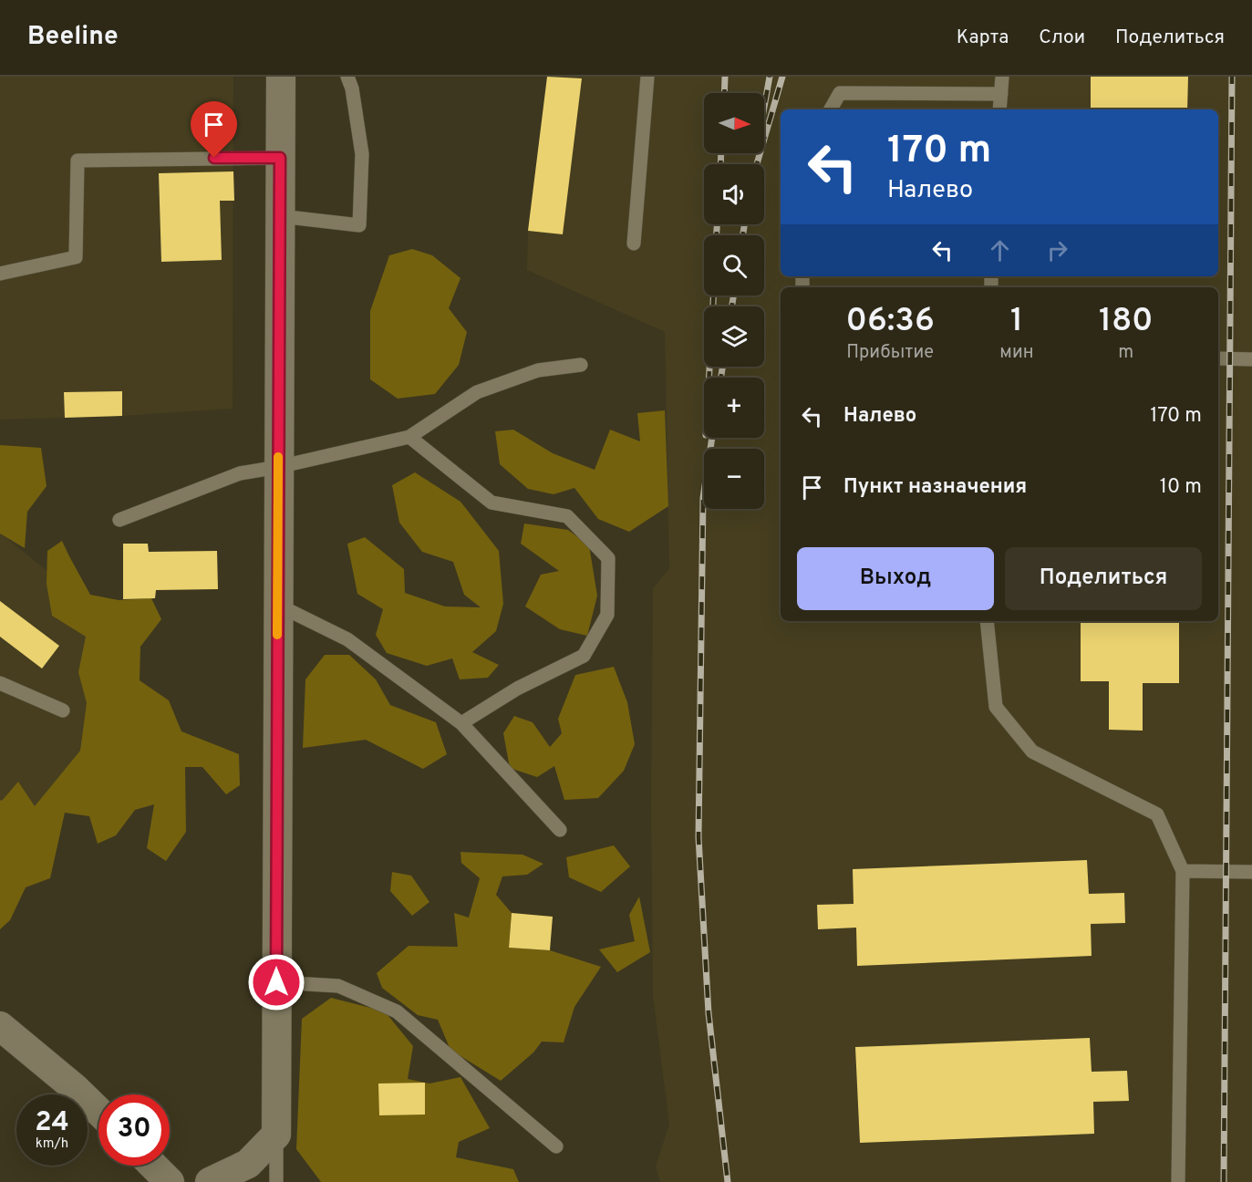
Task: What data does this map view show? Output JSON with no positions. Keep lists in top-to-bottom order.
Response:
{
  "north": "right",
  "page": {
    "header": "Beeline",
    "nav": ["Карта", "Слои", "Поделиться"],
    "map_buttons": ["+", "−"],
    "turn": ["170 m", "Налево"],
    "eta": [
      "06:36",
      "Прибытие",
      "1",
      "мин",
      "180",
      "m"
    ],
    "list": [
      {
        "name": "Налево",
        "value": "170 m"
      },
      {
        "name": "Пункт назначения",
        "value": "10 m"
      }
    ],
    "buttons": ["Выход", "Поделиться"],
    "speed": "24 km/h",
    "limit": "30"
  }
}
